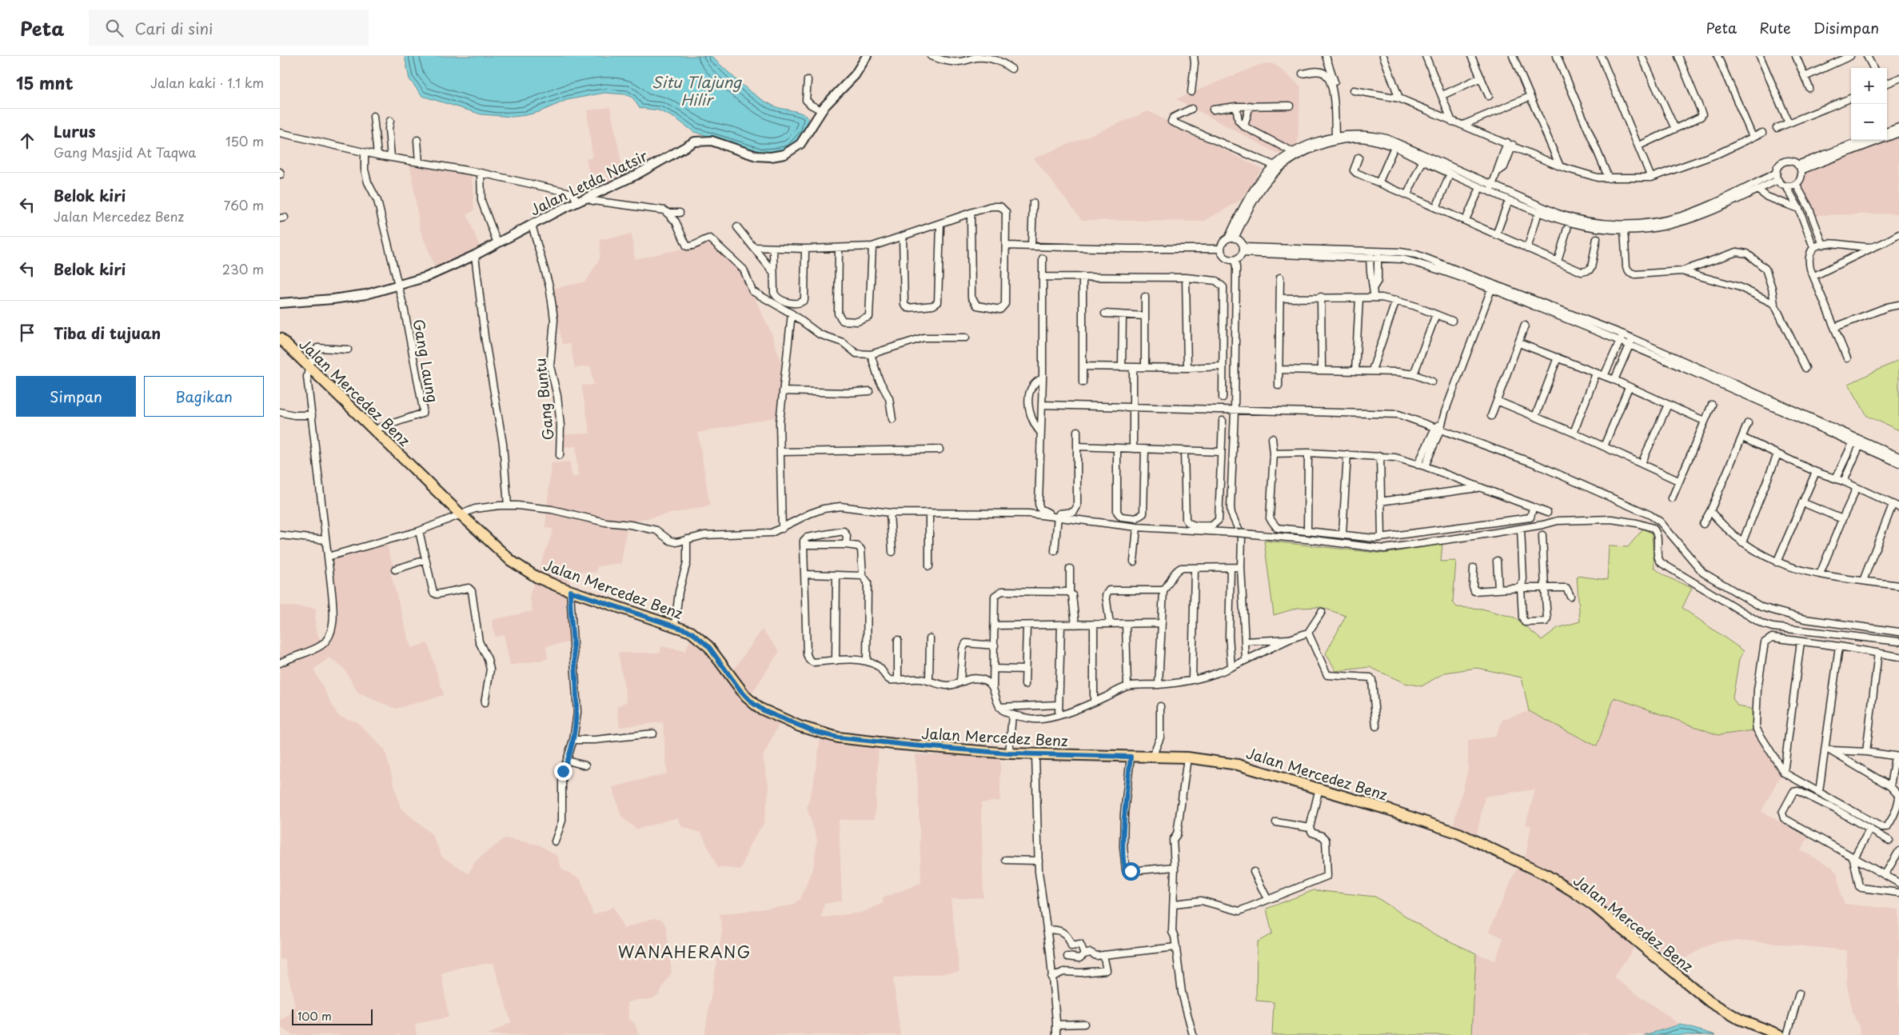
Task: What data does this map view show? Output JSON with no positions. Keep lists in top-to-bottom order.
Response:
{
  "streets": {
    "main road": ["Jalan Mercedez Benz"],
    "street": ["Jalan Letda Natsir", "Gang Laung", "Gang Buntu"]
  },
  "crossings": [
    ["Jalan Letda Natsir", "Gang Laung"],
    ["Jalan Letda Natsir", "Gang Buntu"],
    ["Gang Laung", "Jalan Mercedez Benz"]
  ],
  "districts": ["WANAHERANG"],
  "water": ["Situ Tlajung Hilir"],
  "scale_bar": "100 m",
  "page": {
    "header": "Peta",
    "search": "Cari di sini",
    "nav": ["Peta", "Rute", "Disimpan"],
    "heading": ["15 mnt", "Jalan kaki · 1.1 km"],
    "map_buttons": ["+", "−"],
    "list": [
      ["Lurus", "Gang Masjid At Taqwa", "150 m"],
      ["Belok kiri", "Jalan Mercedez Benz", "760 m"],
      ["Belok kiri", "230 m"],
      "Tiba di tujuan"
    ],
    "buttons": ["Simpan", "Bagikan"],
    "scale": "100 m"
  }
}
